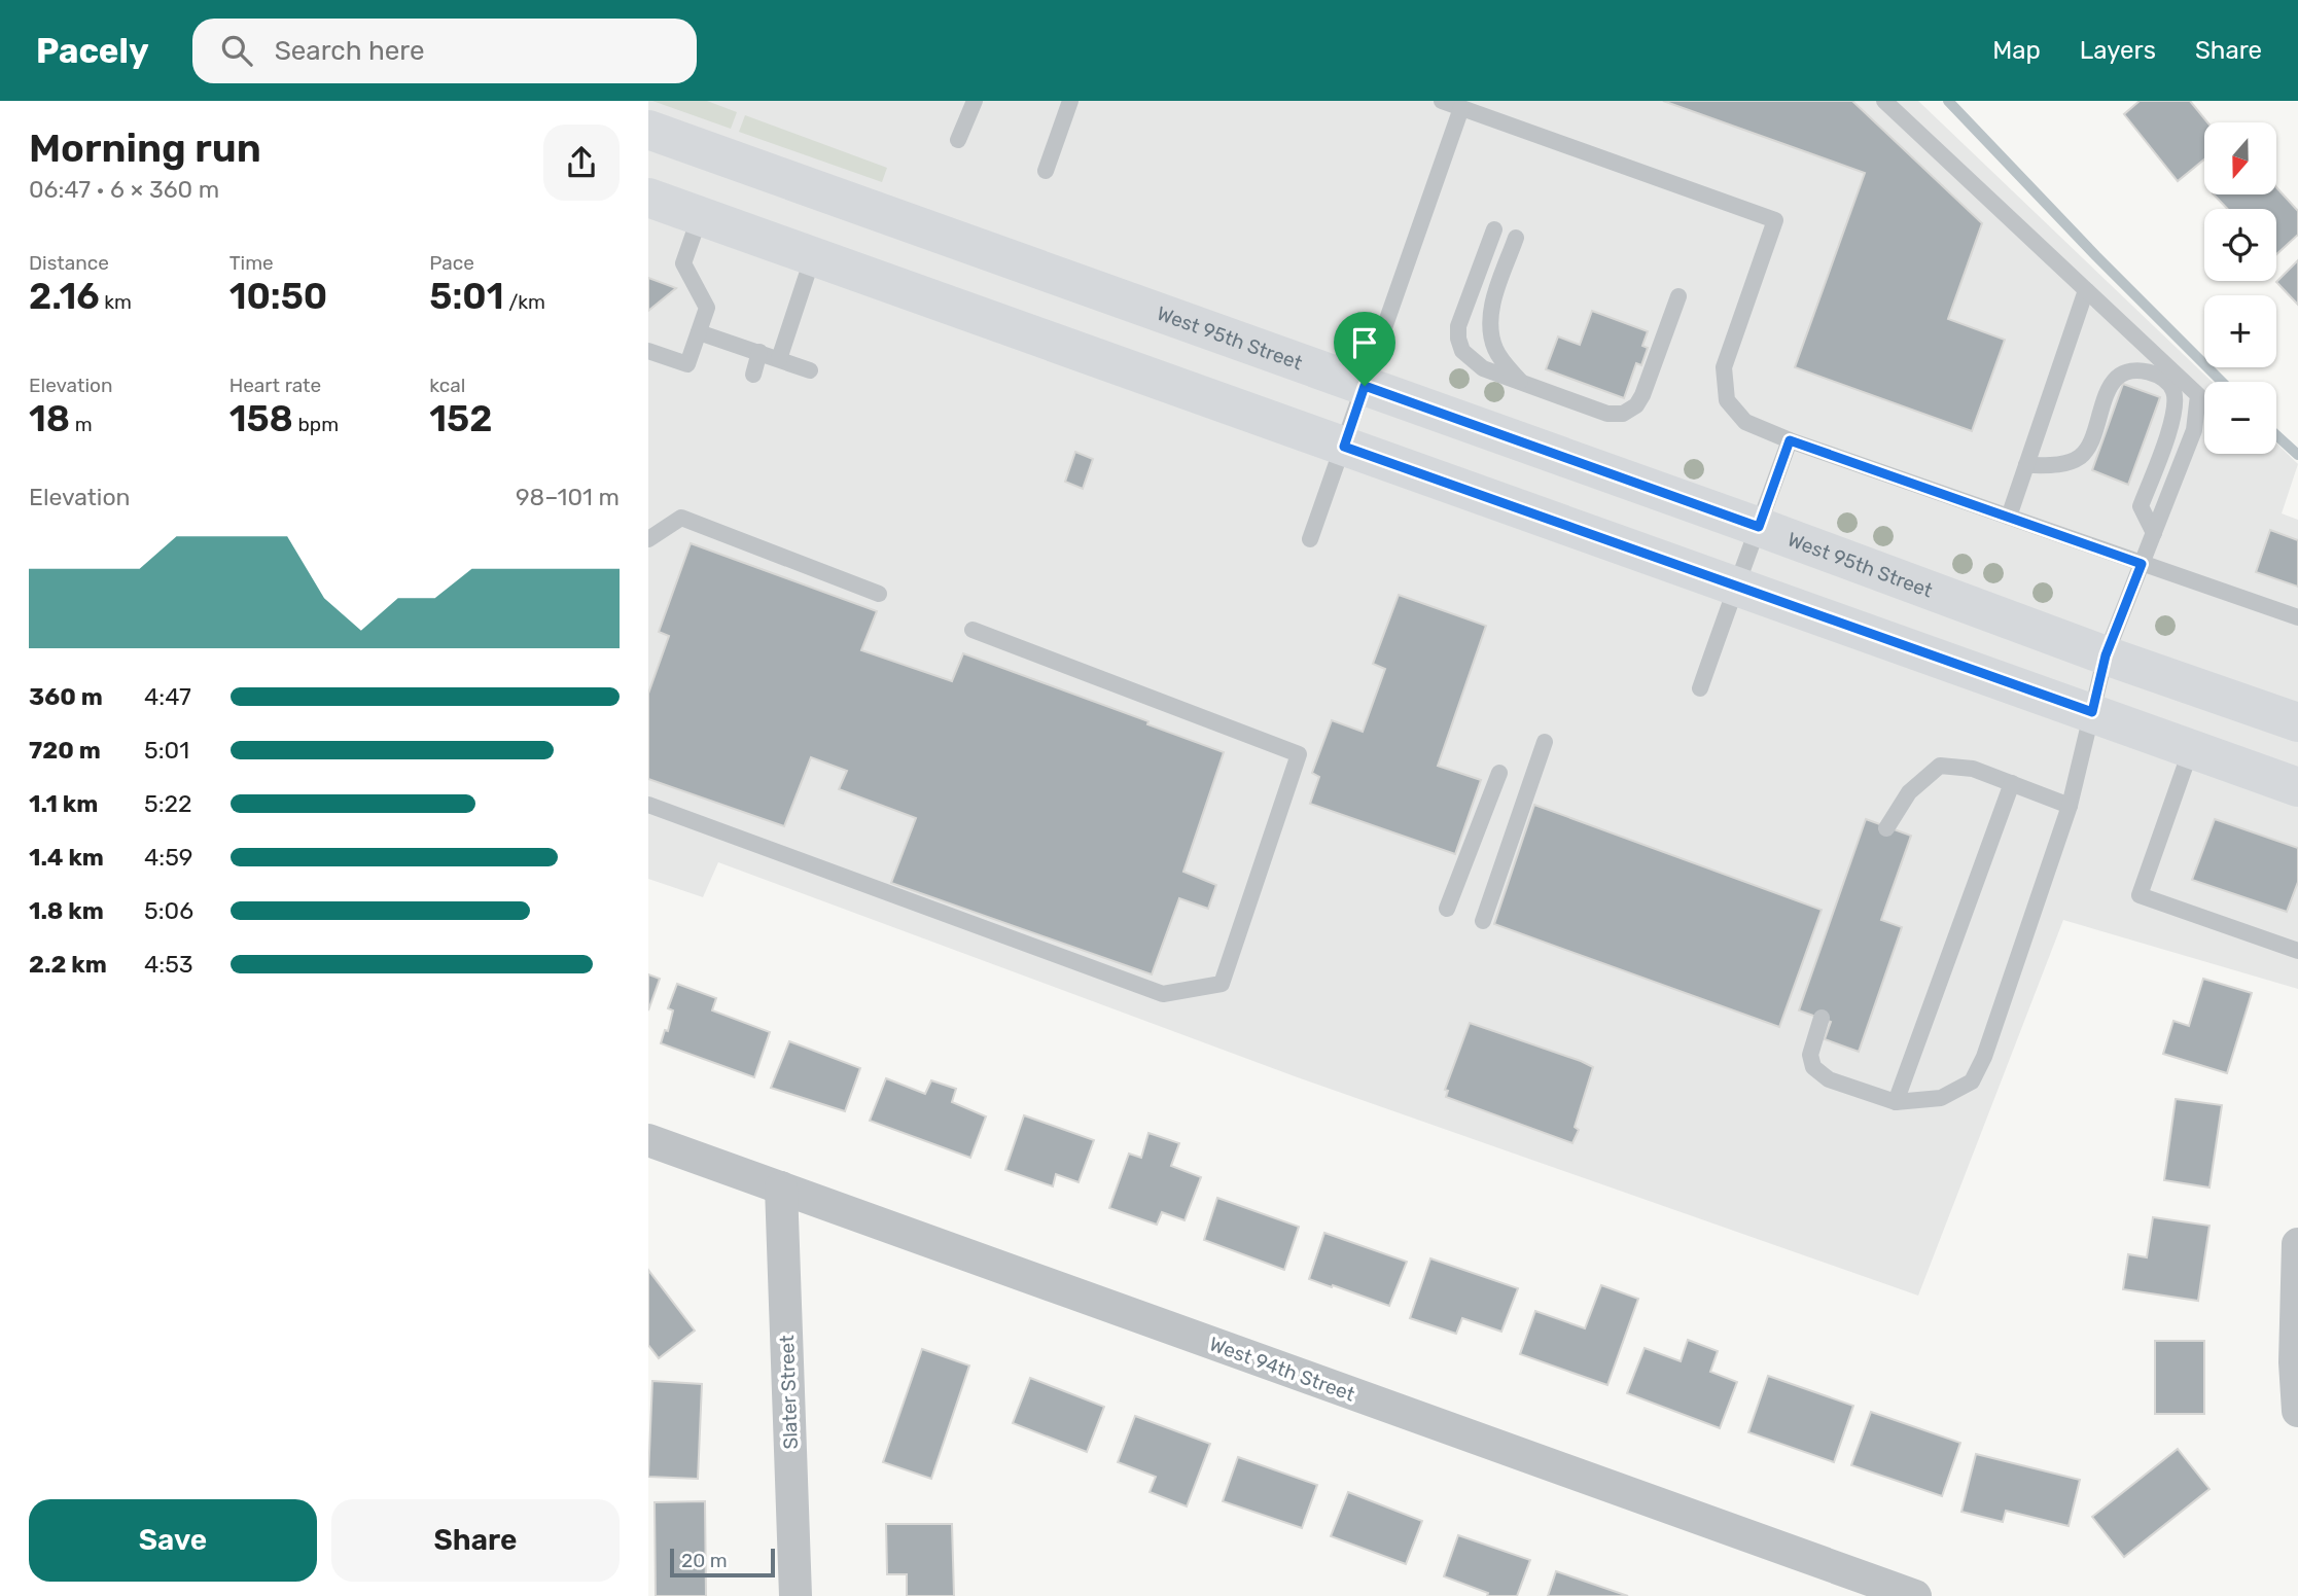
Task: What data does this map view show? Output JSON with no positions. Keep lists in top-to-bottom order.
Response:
{
  "streets": {
    "main road": ["West 95th Street"],
    "street": ["West 94th Street", "Slater Street"]
  },
  "crossings": [
    ["West 94th Street", "Slater Street"]
  ],
  "scale_bar": "20 m",
  "north": "bottom",
  "page": {
    "header": "Pacely",
    "search": "Search here",
    "nav": ["Map", "Layers", "Share"],
    "heading": ["Morning run", "06:47 · 6 × 360 m"],
    "map_buttons": ["+", "−"],
    "stats": [
      ["Distance", "2.16 km"],
      ["Time", "10:50"],
      ["Pace", "5:01 /km"],
      ["Elevation", "18 m"],
      ["Heart rate", "158 bpm"],
      ["kcal", "152"]
    ],
    "chart": ["Elevation", "98–101 m"],
    "list": [
      {
        "name": "360 m",
        "note": "4:47"
      },
      {
        "name": "720 m",
        "note": "5:01"
      },
      {
        "name": "1.1 km",
        "note": "5:22"
      },
      {
        "name": "1.4 km",
        "note": "4:59"
      },
      {
        "name": "1.8 km",
        "note": "5:06"
      },
      {
        "name": "2.2 km",
        "note": "4:53"
      }
    ],
    "buttons": ["Save", "Share"],
    "scale": "20 m"
  }
}
